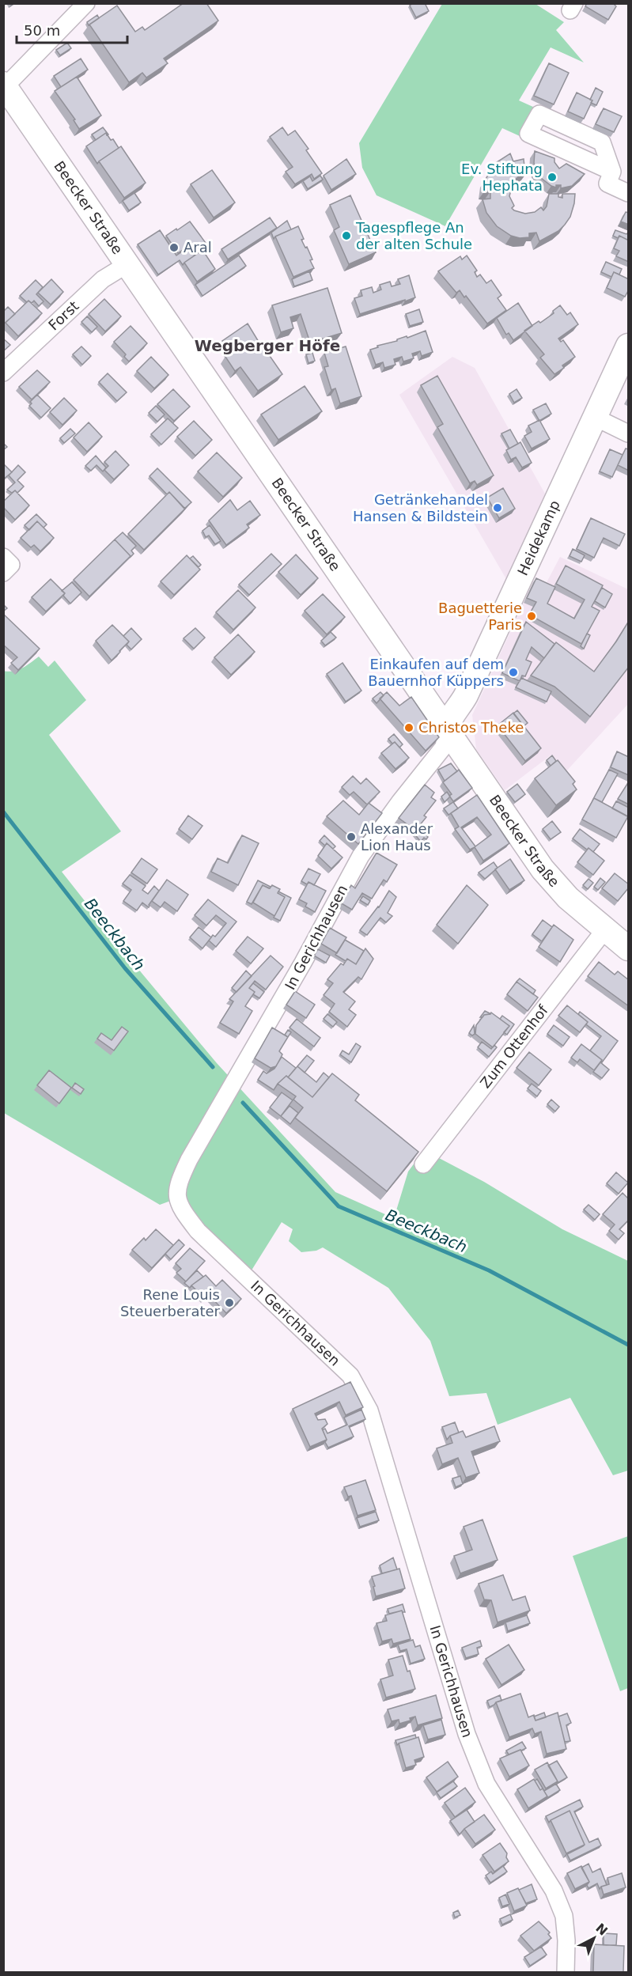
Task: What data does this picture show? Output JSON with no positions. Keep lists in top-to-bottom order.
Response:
{
  "streets": {
    "street": [
      "Beecker Straße",
      "Forst",
      "Heidekamp",
      "In Gerichhausen",
      "Zum Ottenhof"
    ]
  },
  "crossings": [
    ["Beecker Straße", "Forst"],
    ["Beecker Straße", "Heidekamp"],
    ["Beecker Straße", "In Gerichhausen"],
    ["Beecker Straße", "Zum Ottenhof"],
    ["Heidekamp", "In Gerichhausen"]
  ],
  "districts": ["Wegberger Höfe"],
  "water": ["Beeckbach"],
  "places": [
    "Ev. Stiftung Hephata",
    "Tagespflege An der alten Schule",
    "Aral",
    "Getränkehandel Hansen & Bildstein",
    "Baguetterie Paris",
    "Einkaufen auf dem Bauernhof Küppers",
    "Christos Theke",
    "Alexander Lion Haus",
    "Rene Louis Steuerberater"
  ],
  "scale_bar": "50 m",
  "north": "top right"
}
